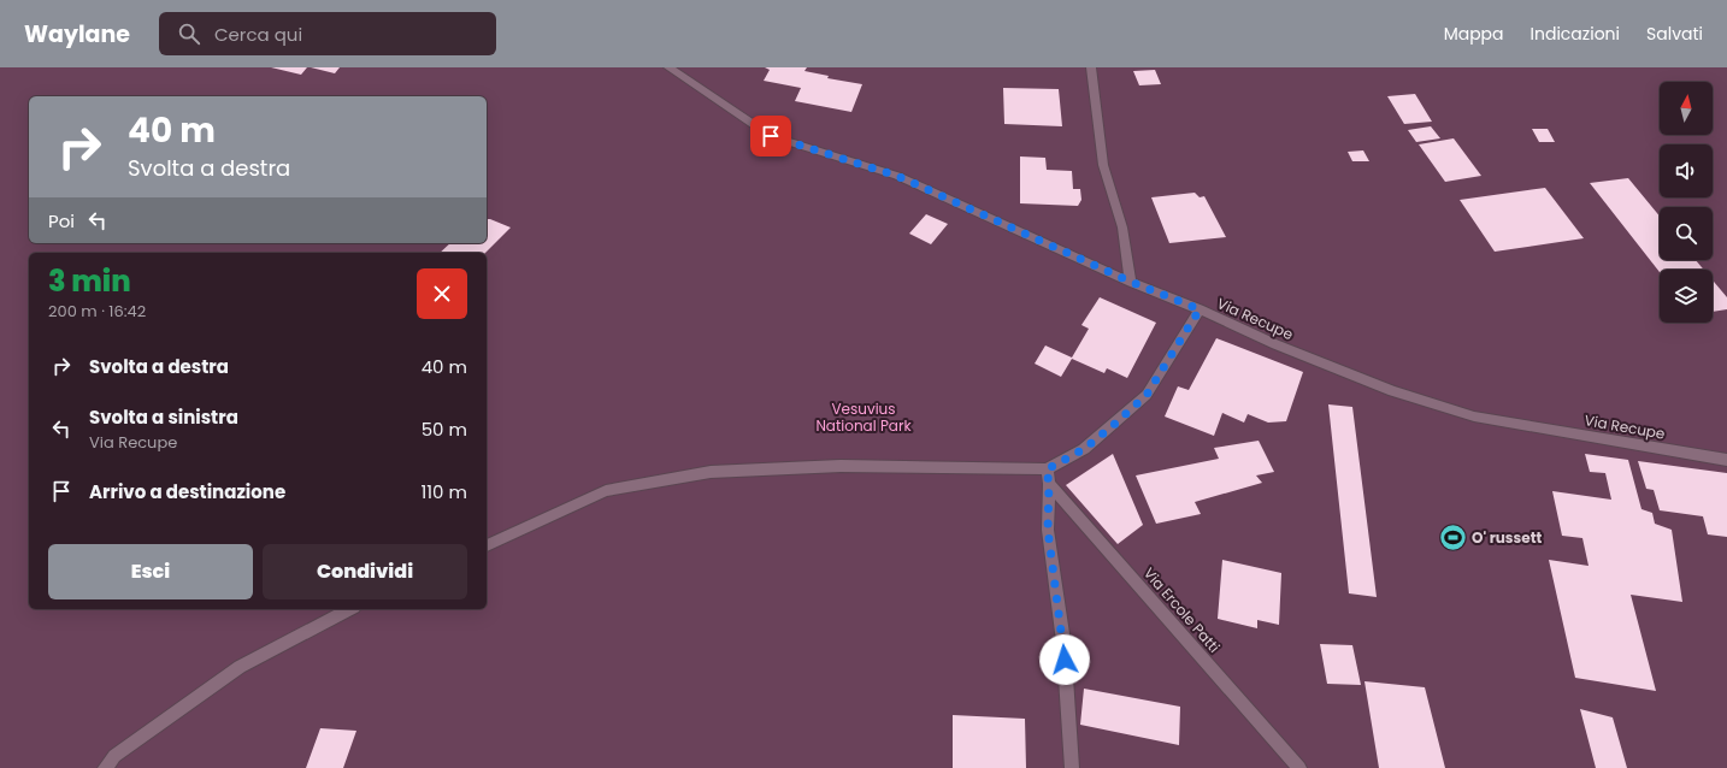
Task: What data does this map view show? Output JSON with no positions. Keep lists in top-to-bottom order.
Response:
{
  "streets": {
    "street": ["Via Recupe", "Via Ercole Patti"]
  },
  "parks": ["Vesuvius National Park"],
  "places": {
    "sports": ["O' russett"]
  },
  "north": "top",
  "page": {
    "header": "Waylane",
    "search": "Cerca qui",
    "nav": ["Mappa", "Indicazioni", "Salvati"],
    "turn": ["40 m", "Svolta a destra"],
    "then": "Poi",
    "heading": ["3 min", "200 m · 16:42"],
    "list": [
      {
        "name": "Svolta a destra",
        "value": "40 m"
      },
      {
        "name": "Svolta a sinistra",
        "note": "Via Recupe",
        "value": "50 m"
      },
      {
        "name": "Arrivo a destinazione",
        "value": "110 m"
      }
    ],
    "buttons": ["Esci", "Condividi"]
  }
}
